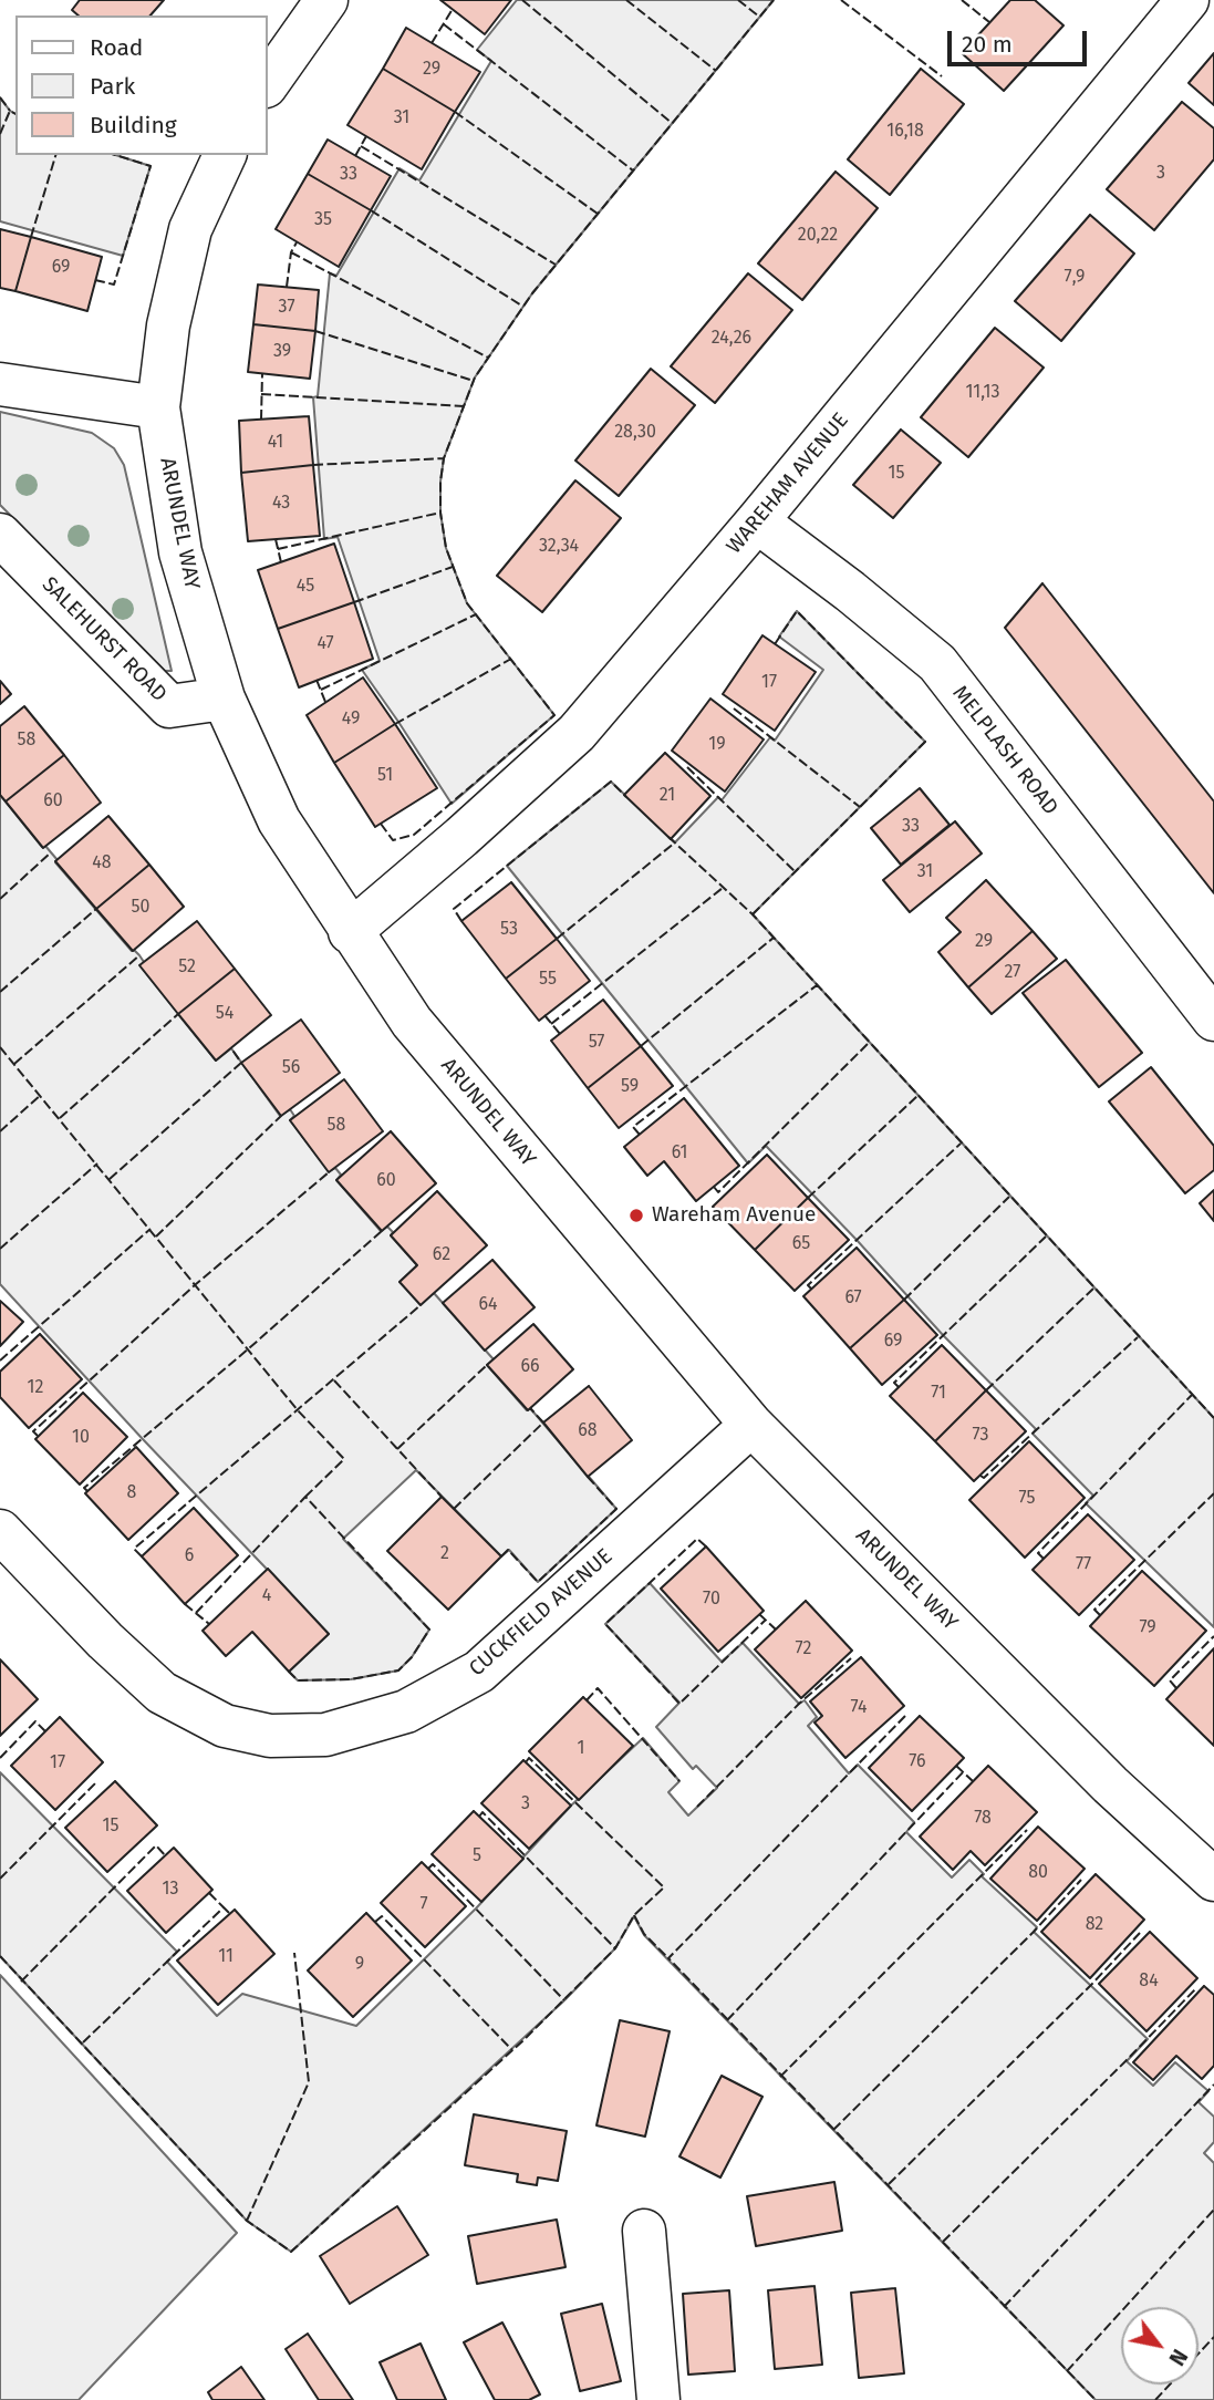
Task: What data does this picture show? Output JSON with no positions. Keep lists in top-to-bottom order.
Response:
{
  "streets": {
    "street": [
      "WAREHAM AVENUE",
      "ARUNDEL WAY",
      "SALEHURST ROAD",
      "MELPLASH ROAD",
      "CUCKFIELD AVENUE"
    ]
  },
  "crossings": [
    ["WAREHAM AVENUE", "ARUNDEL WAY"],
    ["WAREHAM AVENUE", "MELPLASH ROAD"],
    ["ARUNDEL WAY", "SALEHURST ROAD"],
    ["ARUNDEL WAY", "CUCKFIELD AVENUE"]
  ],
  "places": ["Wareham Avenue"],
  "house_numbers": [
    "29",
    "31",
    "16,18",
    "3",
    "33",
    "35",
    "20,22",
    "69",
    "7,9",
    "37",
    "24,26",
    "39",
    "11,13",
    "28,30",
    "41",
    "15",
    "43",
    "32,34",
    "45",
    "47",
    "17",
    "49",
    "58",
    "19",
    "51",
    "21",
    "60",
    "33",
    "48",
    "31",
    "50",
    "53",
    "29",
    "52",
    "27",
    "55",
    "54",
    "57",
    "56",
    "59",
    "58",
    "61",
    "60",
    "65",
    "62",
    "67",
    "64",
    "69",
    "66",
    "12",
    "71",
    "68",
    "73",
    "10",
    "8",
    "75",
    "2",
    "6",
    "77",
    "4",
    "70",
    "79",
    "72",
    "74",
    "1",
    "76",
    "17",
    "3",
    "78",
    "15",
    "5",
    "80",
    "13",
    "7",
    "82",
    "11",
    "9",
    "84"
  ],
  "legend": ["Road", "Park", "Building"],
  "scale_bar": "20 m",
  "north": "bottom right"
}
